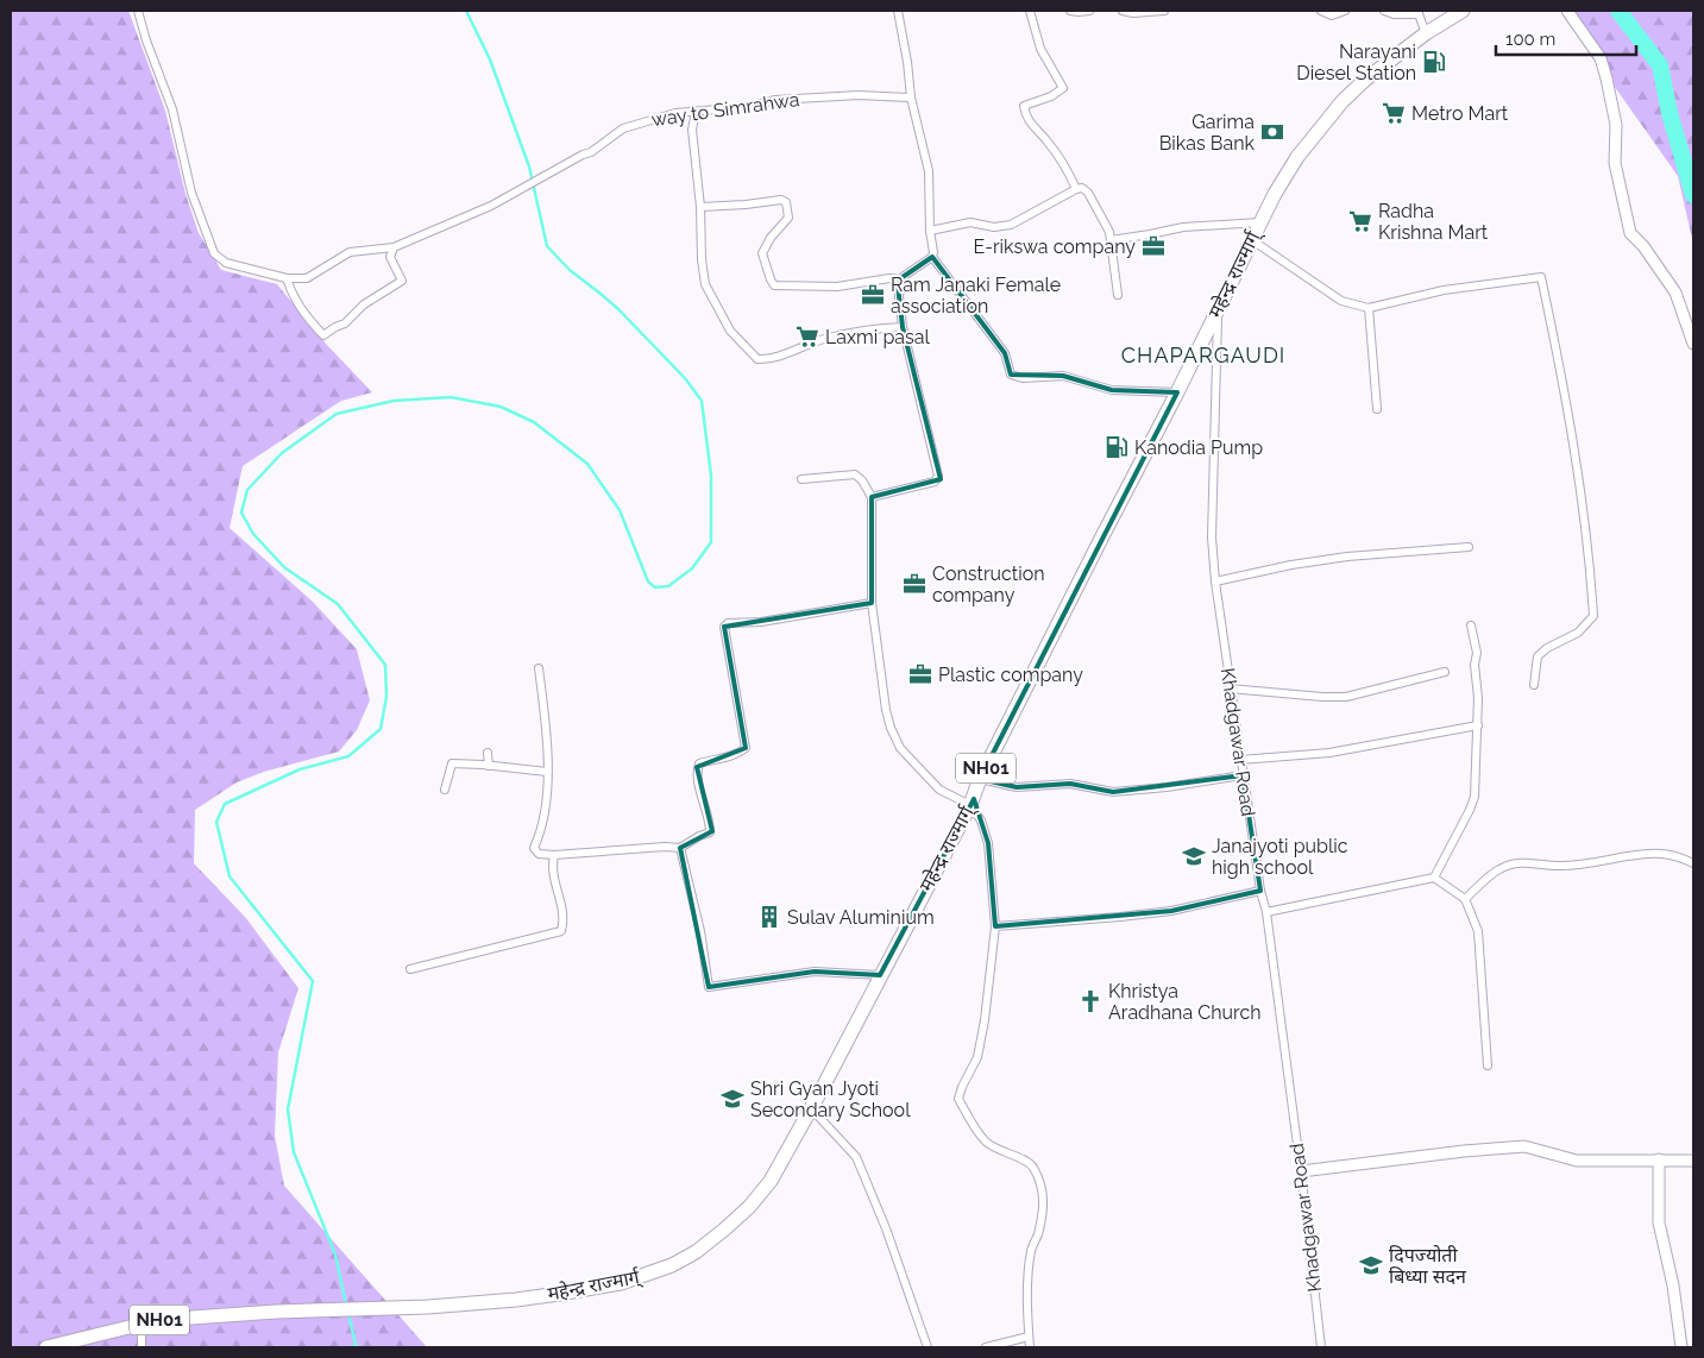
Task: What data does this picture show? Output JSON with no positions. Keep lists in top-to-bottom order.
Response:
{
  "streets": {
    "highway": ["महेन्द्र राज्मार्ग्", "NH01"],
    "street": ["way to Simrahwa", "Khadgawar Road"]
  },
  "crossings": [
    ["महेन्द्र राज्मार्ग्", "Khadgawar Road"]
  ],
  "districts": ["CHAPARGAUDI"],
  "places": {
    "fuel station": ["Narayani Diesel Station", "Kanodia Pump"],
    "supermarket": ["Metro Mart", "Radha Krishna Mart", "Laxmi pasal"],
    "bank": ["Garima Bikas Bank"],
    "office": [
      "E-rikswa company",
      "Ram Janaki Female association",
      "Construction company",
      "Plastic company"
    ],
    "school or university": ["Janajyoti public high school", "Shri Gyan Jyoti Secondary School", "दिपज्योती बिध्या सदन"],
    "building": ["Sulav Aluminium"],
    "church": ["Khristya Aradhana Church"]
  },
  "scale_bar": "100 m"
}
